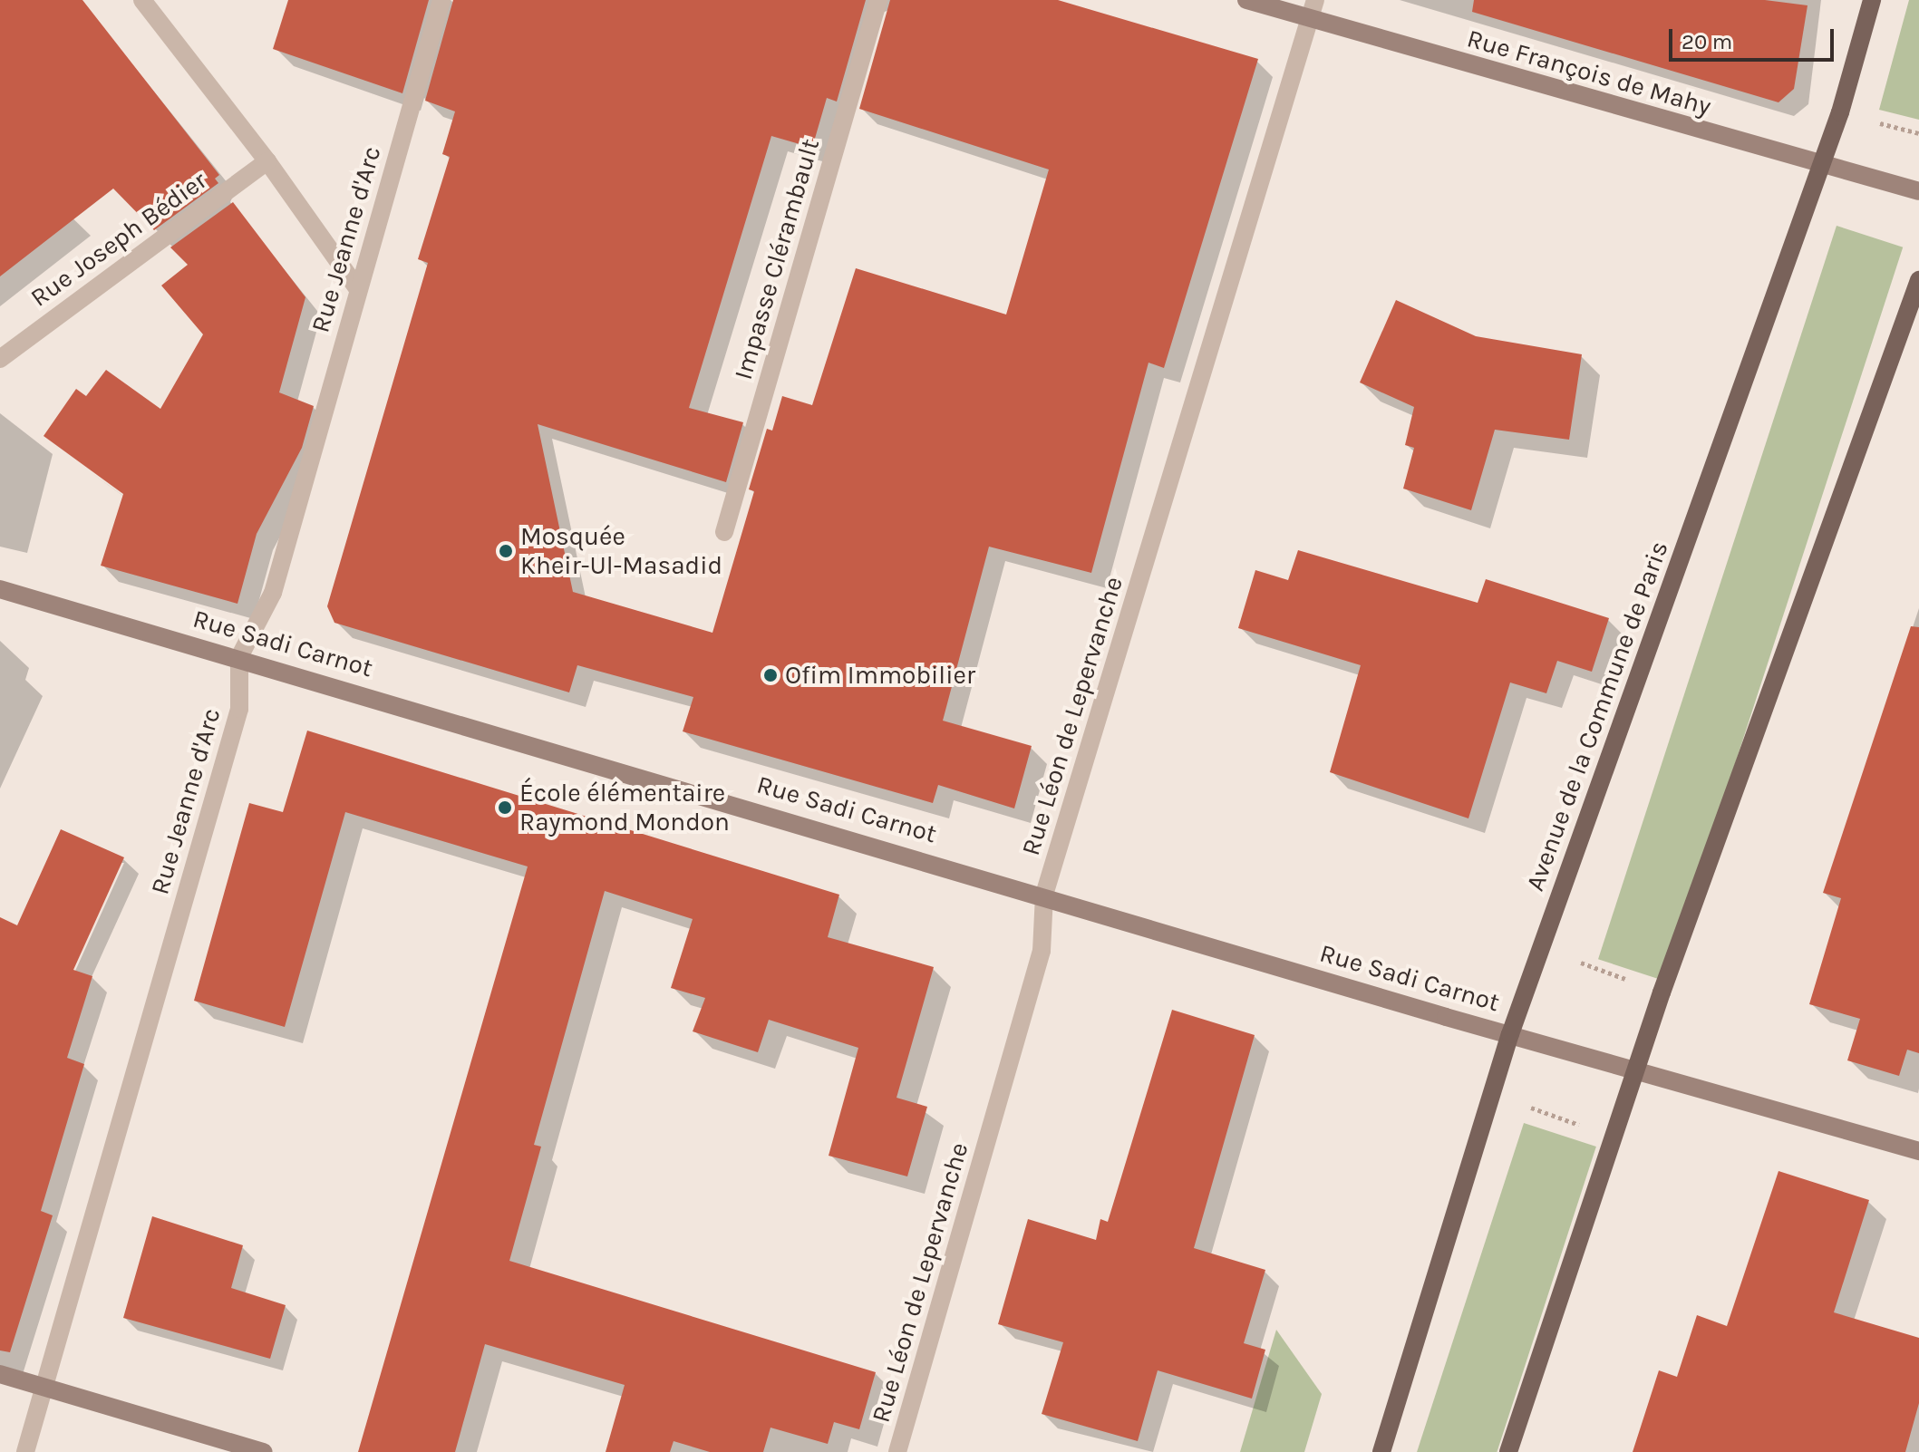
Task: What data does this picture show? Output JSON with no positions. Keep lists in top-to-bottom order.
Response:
{
  "streets": {
    "main road": ["Avenue de la Commune de Paris"],
    "street": [
      "Rue François de Mahy",
      "Rue Joseph Bédier",
      "Rue Jeanne d'Arc",
      "Impasse Clérambault",
      "Rue Sadi Carnot",
      "Rue Léon de Lepervanche"
    ]
  },
  "crossings": [
    ["Rue François de Mahy", "Rue Léon de Lepervanche"],
    ["Rue François de Mahy", "Avenue de la Commune de Paris"],
    ["Rue Jeanne d'Arc", "Rue Sadi Carnot"],
    ["Rue Sadi Carnot", "Rue Léon de Lepervanche"],
    ["Rue Sadi Carnot", "Avenue de la Commune de Paris"]
  ],
  "places": ["Mosquée Kheir-Ul-Masadid", "Ofim Immobilier", "École élémentaire Raymond Mondon"],
  "scale_bar": "20 m"
}
